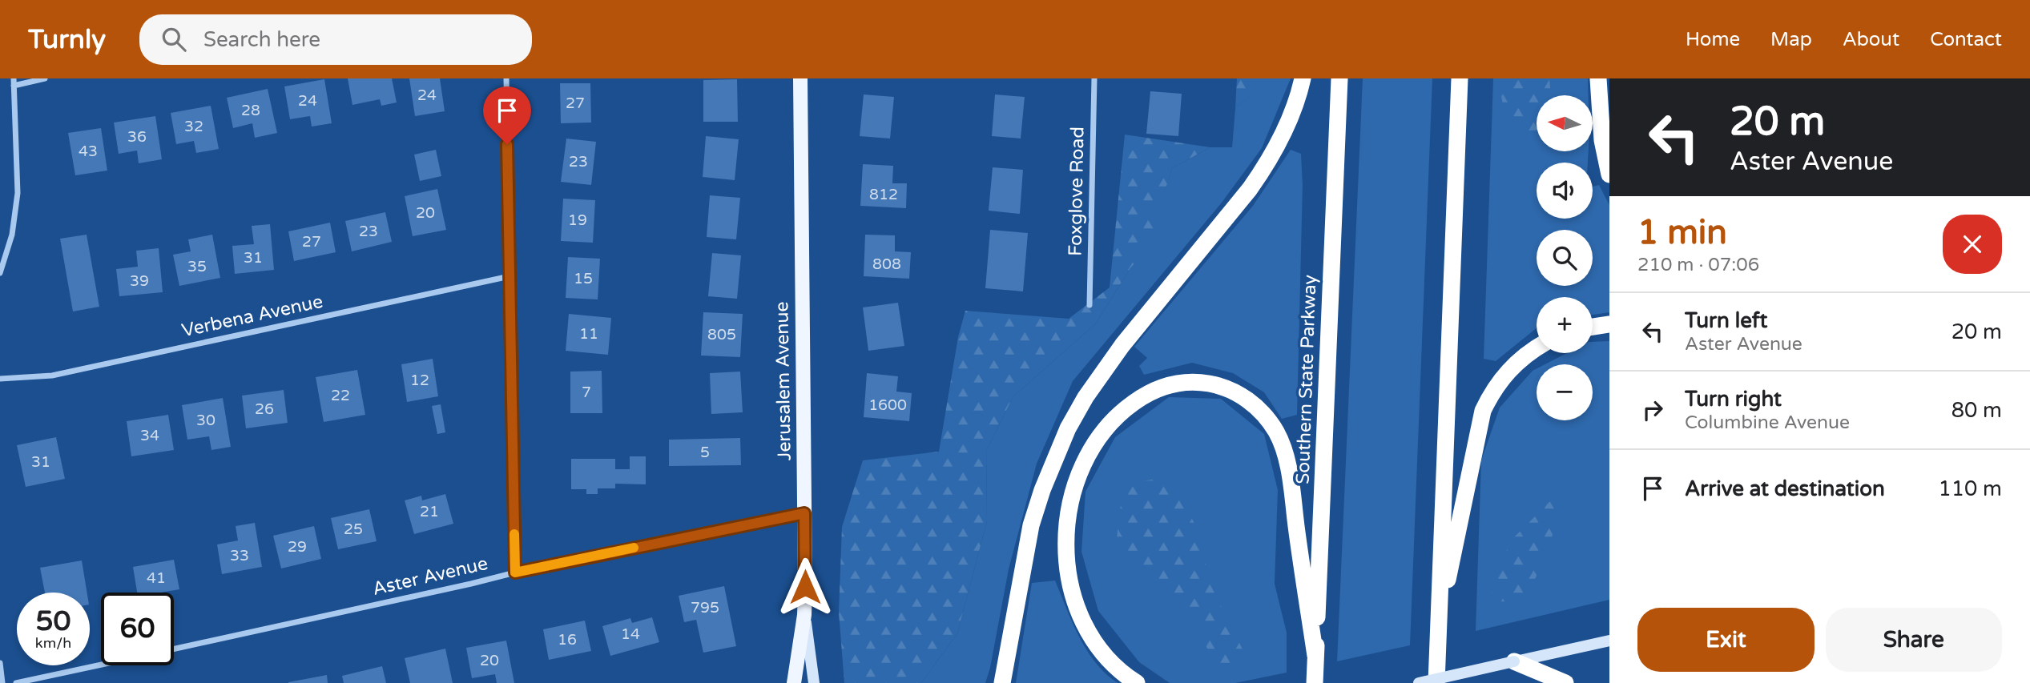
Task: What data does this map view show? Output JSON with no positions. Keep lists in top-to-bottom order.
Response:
{
  "streets": {
    "highway": ["Southern State Parkway"],
    "main road": ["Jerusalem Avenue"],
    "street": ["Foxglove Road", "Verbena Avenue", "Aster Avenue"]
  },
  "crossings": [
    ["Jerusalem Avenue", "Aster Avenue"]
  ],
  "house_numbers": [
    "24",
    "24",
    "27",
    "28",
    "32",
    "36",
    "43",
    "23",
    "812",
    "20",
    "19",
    "23",
    "27",
    "31",
    "808",
    "35",
    "15",
    "39",
    "11",
    "805",
    "12",
    "7",
    "22",
    "1600",
    "26",
    "30",
    "34",
    "5",
    "31",
    "21",
    "25",
    "29",
    "33",
    "41",
    "795",
    "14",
    "16",
    "20"
  ],
  "north": "left",
  "page": {
    "header": "Turnly",
    "search": "Search here",
    "nav": [
      "Home",
      "Map",
      "About",
      "Contact"
    ],
    "turn": ["20 m", "Aster Avenue"],
    "map_buttons": ["+", "−"],
    "heading": ["1 min", "210 m · 07:06"],
    "list": [
      {
        "name": "Turn left",
        "note": "Aster Avenue",
        "value": "20 m"
      },
      {
        "name": "Turn right",
        "note": "Columbine Avenue",
        "value": "80 m"
      },
      {
        "name": "Arrive at destination",
        "value": "110 m"
      }
    ],
    "speed": "50 km/h",
    "limit": "60",
    "buttons": ["Exit", "Share"]
  }
}
